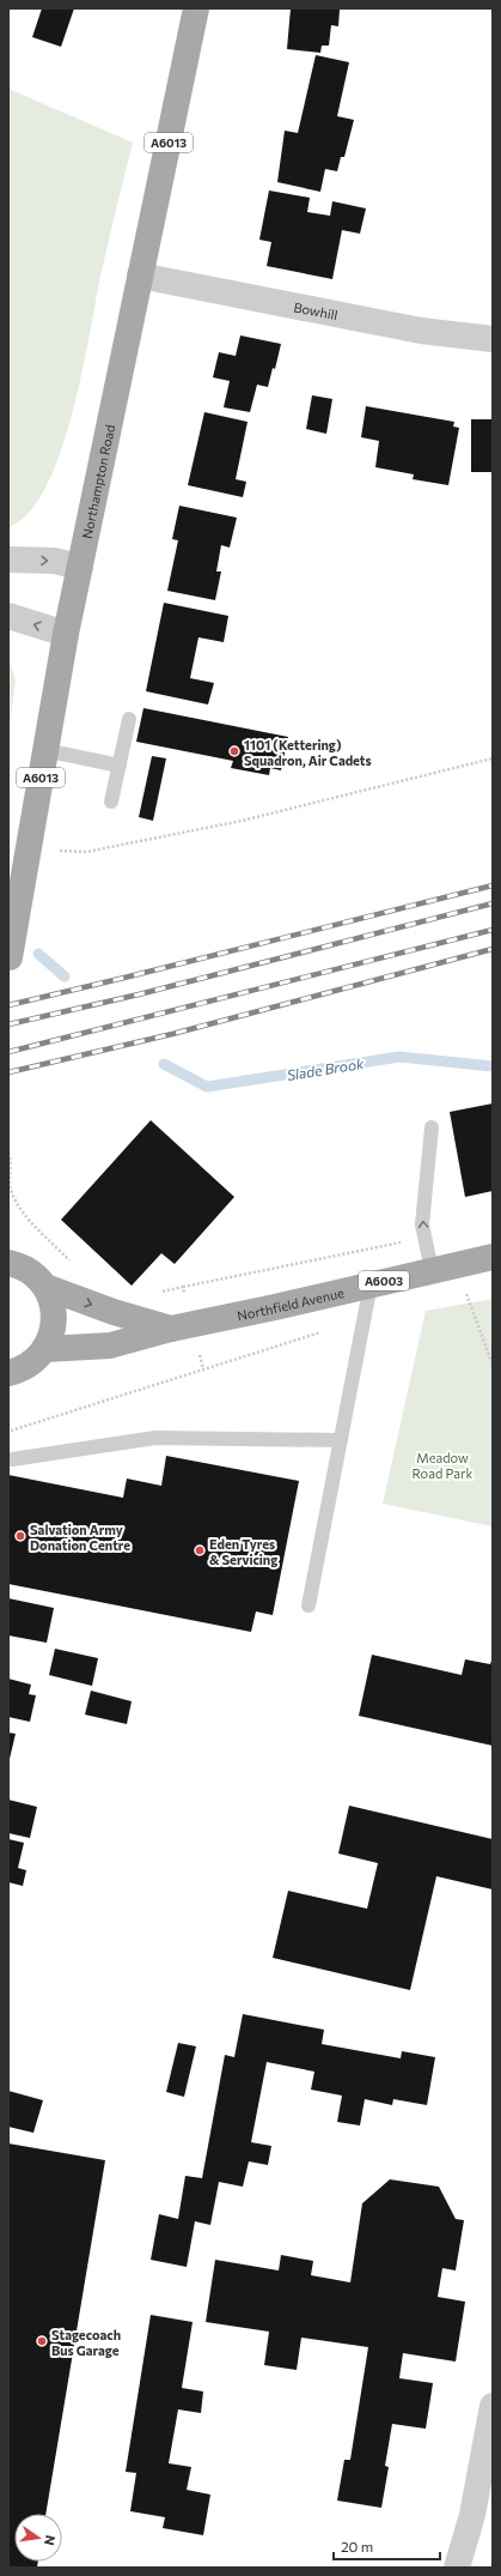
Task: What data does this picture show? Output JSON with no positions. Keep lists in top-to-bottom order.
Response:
{
  "streets": {
    "main road": [
      "A6013",
      "Northampton Road",
      "A6003",
      "Northfield Avenue"
    ],
    "street": ["Bowhill"]
  },
  "crossings": [
    ["Bowhill", "Northampton Road"],
    ["A6003", "Northfield Avenue"]
  ],
  "water": ["Slade Brook"],
  "parks": ["Meadow Road Park"],
  "places": [
    "1101 (Kettering) Squadron, Air Cadets",
    "Salvation Army Donation Centre",
    "Eden Tyres & Servicing",
    "Stagecoach Bus Garage"
  ],
  "scale_bar": "20 m",
  "north": "right"
}
